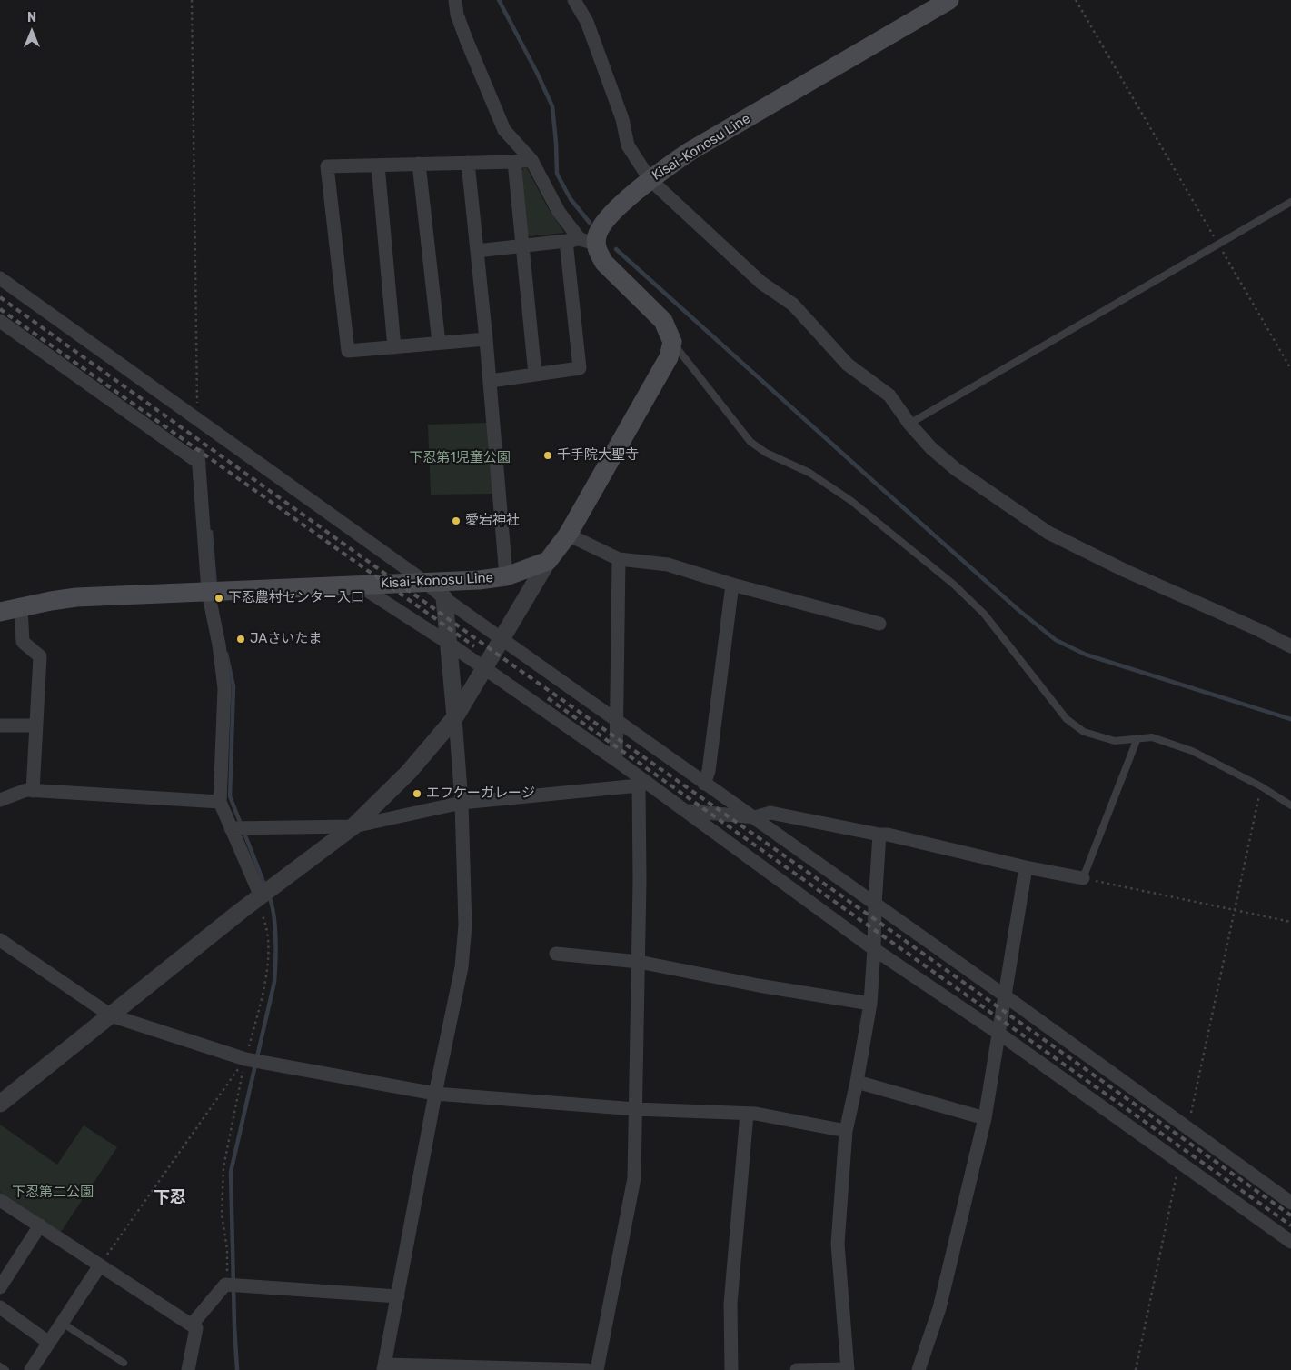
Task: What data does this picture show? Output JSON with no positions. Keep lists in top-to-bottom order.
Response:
{
  "streets": {
    "main road": ["Kisai-Konosu Line"]
  },
  "districts": ["下忍"],
  "parks": ["下忍第1児童公園", "下忍第二公園"],
  "places": [
    "千手院大聖寺",
    "愛宕神社",
    "下忍農村センター入口",
    "JAさいたま",
    "エフケーガレージ"
  ],
  "north": "top"
}
